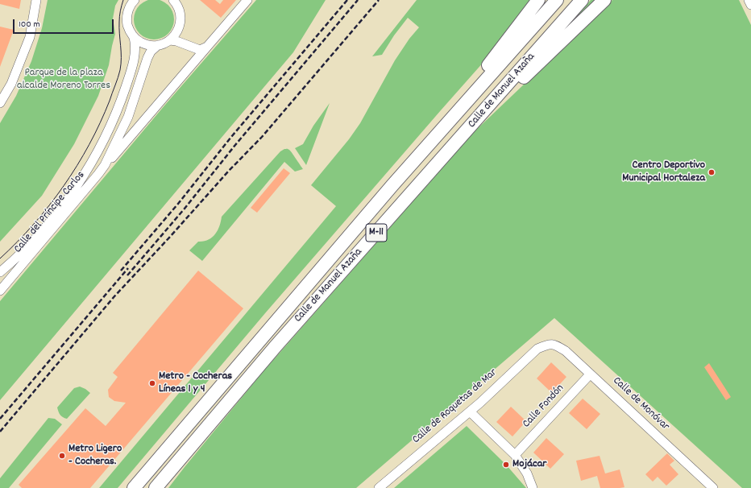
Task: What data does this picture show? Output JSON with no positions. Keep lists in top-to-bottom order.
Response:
{
  "streets": {
    "highway": ["Calle de Manuel Azaña", "M-11"],
    "street": [
      "Calle del Príncipe Carlos",
      "Calle de Monóvar",
      "Calle de Roquetas de Mar",
      "Calle Fondón"
    ]
  },
  "crossings": [
    ["Calle de Monóvar", "Calle de Roquetas de Mar"],
    ["Calle de Monóvar", "Calle Fondón"]
  ],
  "parks": ["Parque de la plaza alcalde Moreno Torres"],
  "places": [
    "Centro Deportivo Municipal Hortaleza",
    "Metro - Cocheras Líneas 1 y 4",
    "Metro Ligero - Cocheras.",
    "Mojácar"
  ],
  "scale_bar": "100 m"
}
